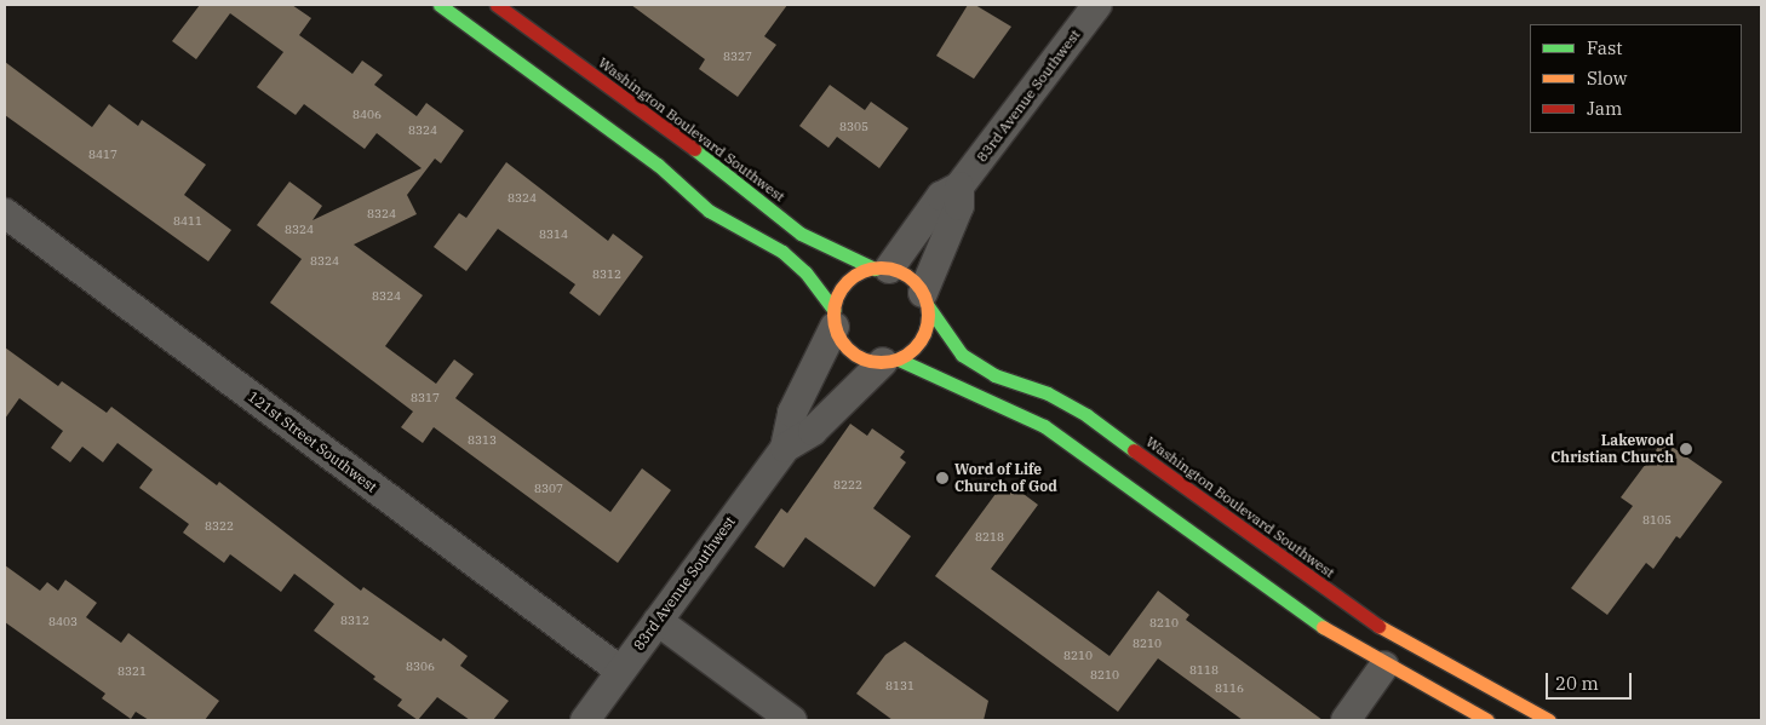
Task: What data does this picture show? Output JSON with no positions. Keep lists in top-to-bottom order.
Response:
{
  "streets": {
    "main road": ["Washington Boulevard Southwest"],
    "street": ["83rd Avenue Southwest", "121st Street Southwest"]
  },
  "crossings": [
    ["83rd Avenue Southwest", "Washington Boulevard Southwest"],
    ["83rd Avenue Southwest", "121st Street Southwest"]
  ],
  "places": ["Lakewood Christian Church", "Word of Life Church of God"],
  "house_numbers": [
    "8327",
    "8406",
    "8305",
    "8324",
    "8417",
    "8324",
    "8324",
    "8411",
    "8324",
    "8314",
    "8324",
    "8312",
    "8324",
    "8317",
    "8313",
    "8222",
    "8307",
    "8105",
    "8322",
    "8218",
    "8312",
    "8403",
    "8210",
    "8210",
    "8210",
    "8306",
    "8118",
    "8321",
    "8210",
    "8131",
    "8116"
  ],
  "legend": ["Fast", "Slow", "Jam"],
  "scale_bar": "20 m"
}
